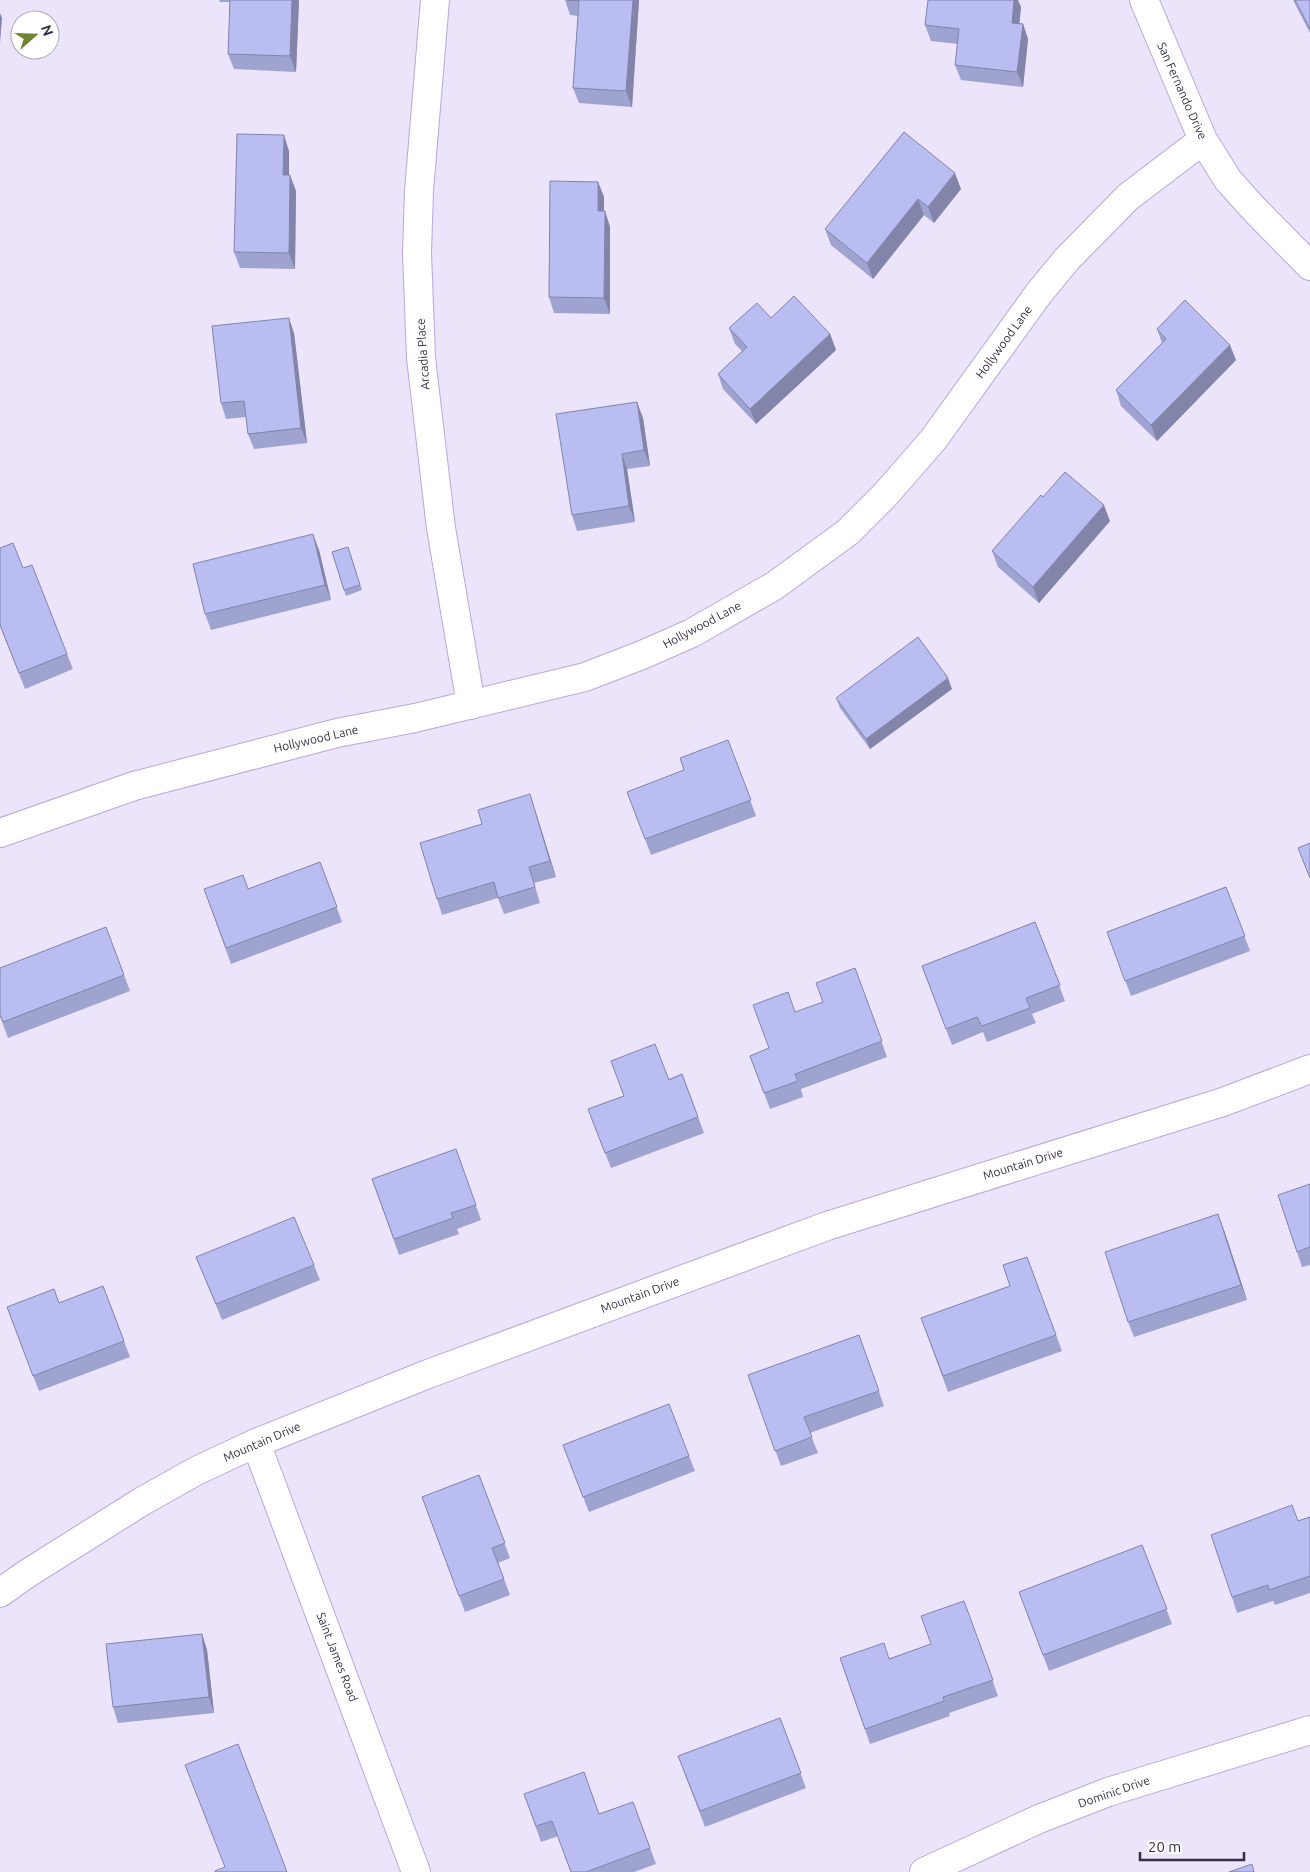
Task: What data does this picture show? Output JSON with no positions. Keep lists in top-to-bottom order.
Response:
{
  "streets": {
    "street": [
      "San Fernando Drive",
      "Hollywood Lane",
      "Arcadia Place",
      "Mountain Drive",
      "Saint James Road",
      "Dominic Drive"
    ]
  },
  "crossings": [
    ["San Fernando Drive", "Hollywood Lane"],
    ["Hollywood Lane", "Arcadia Place"],
    ["Mountain Drive", "Saint James Road"]
  ],
  "scale_bar": "20 m",
  "north": "right"
}
